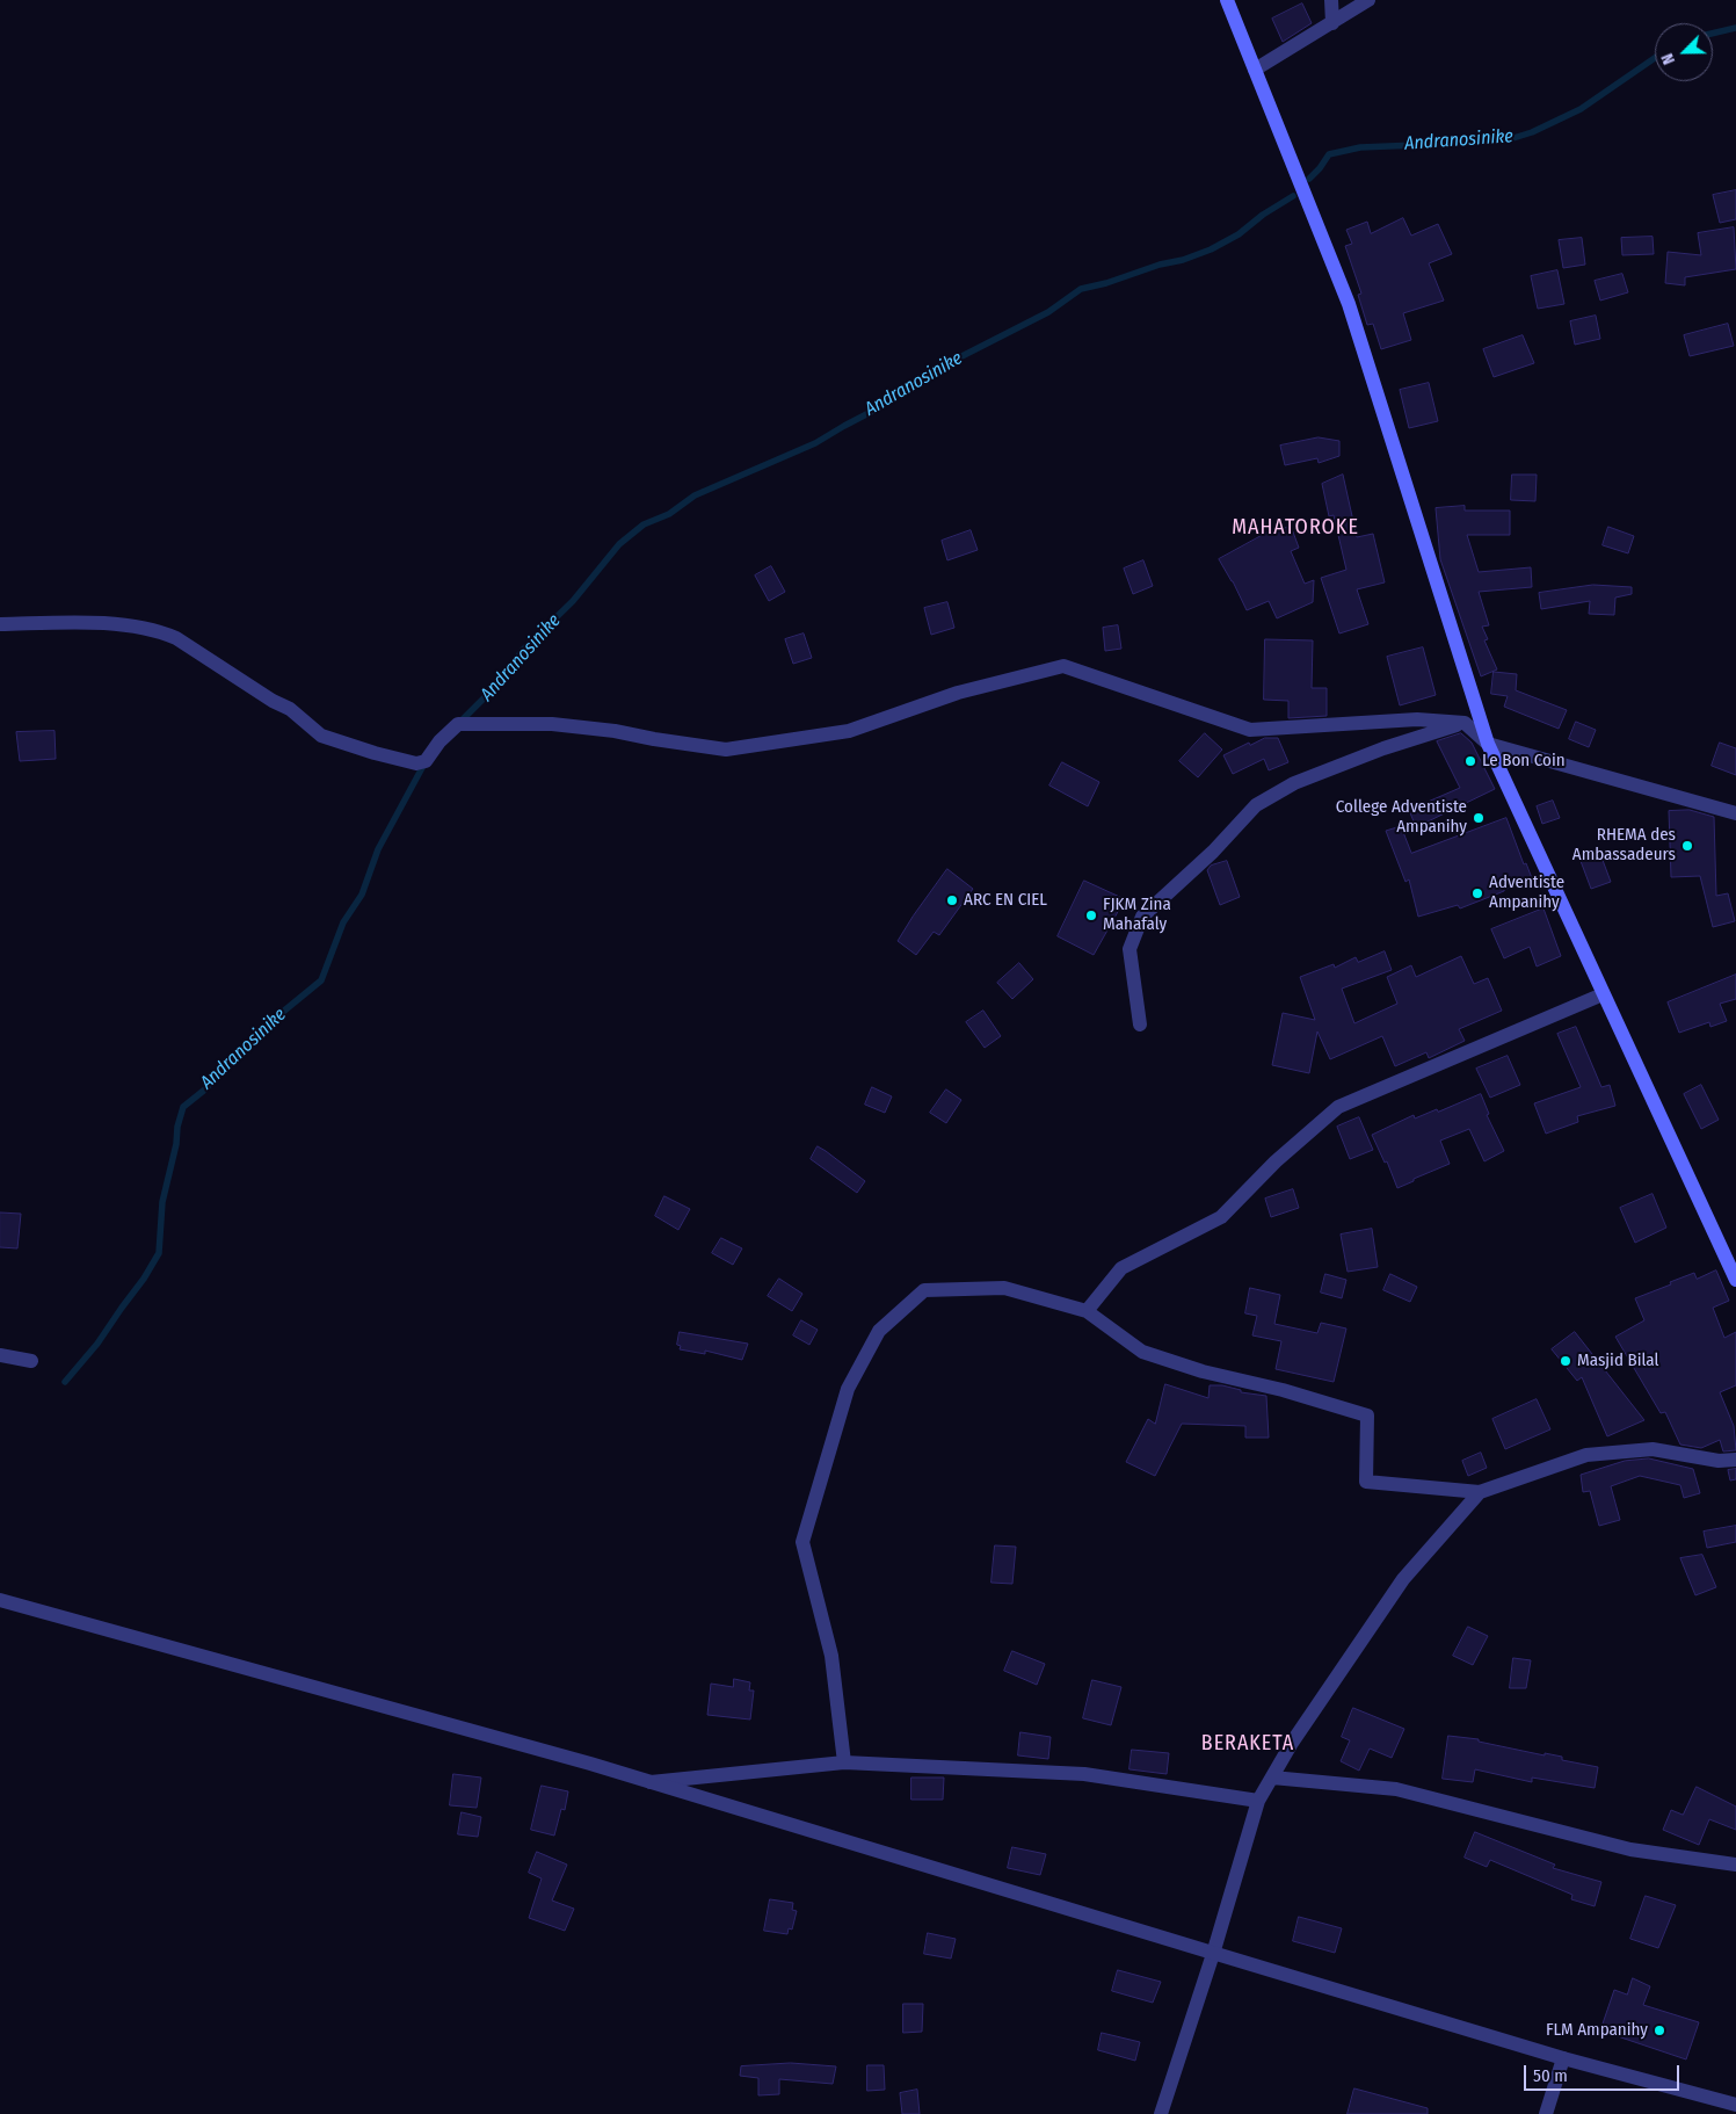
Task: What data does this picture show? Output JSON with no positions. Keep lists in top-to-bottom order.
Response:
{
  "districts": ["MAHATOROKE", "BERAKETA"],
  "water": ["Andranosinike"],
  "places": [
    "Le Bon Coin",
    "College Adventiste Ampanihy",
    "RHEMA des Ambassadeurs",
    "Adventiste Ampanihy",
    "ARC EN CIEL",
    "FJKM Zina Mahafaly",
    "Masjid Bilal",
    "FLM Ampanihy"
  ],
  "scale_bar": "50 m",
  "north": "bottom left"
}
